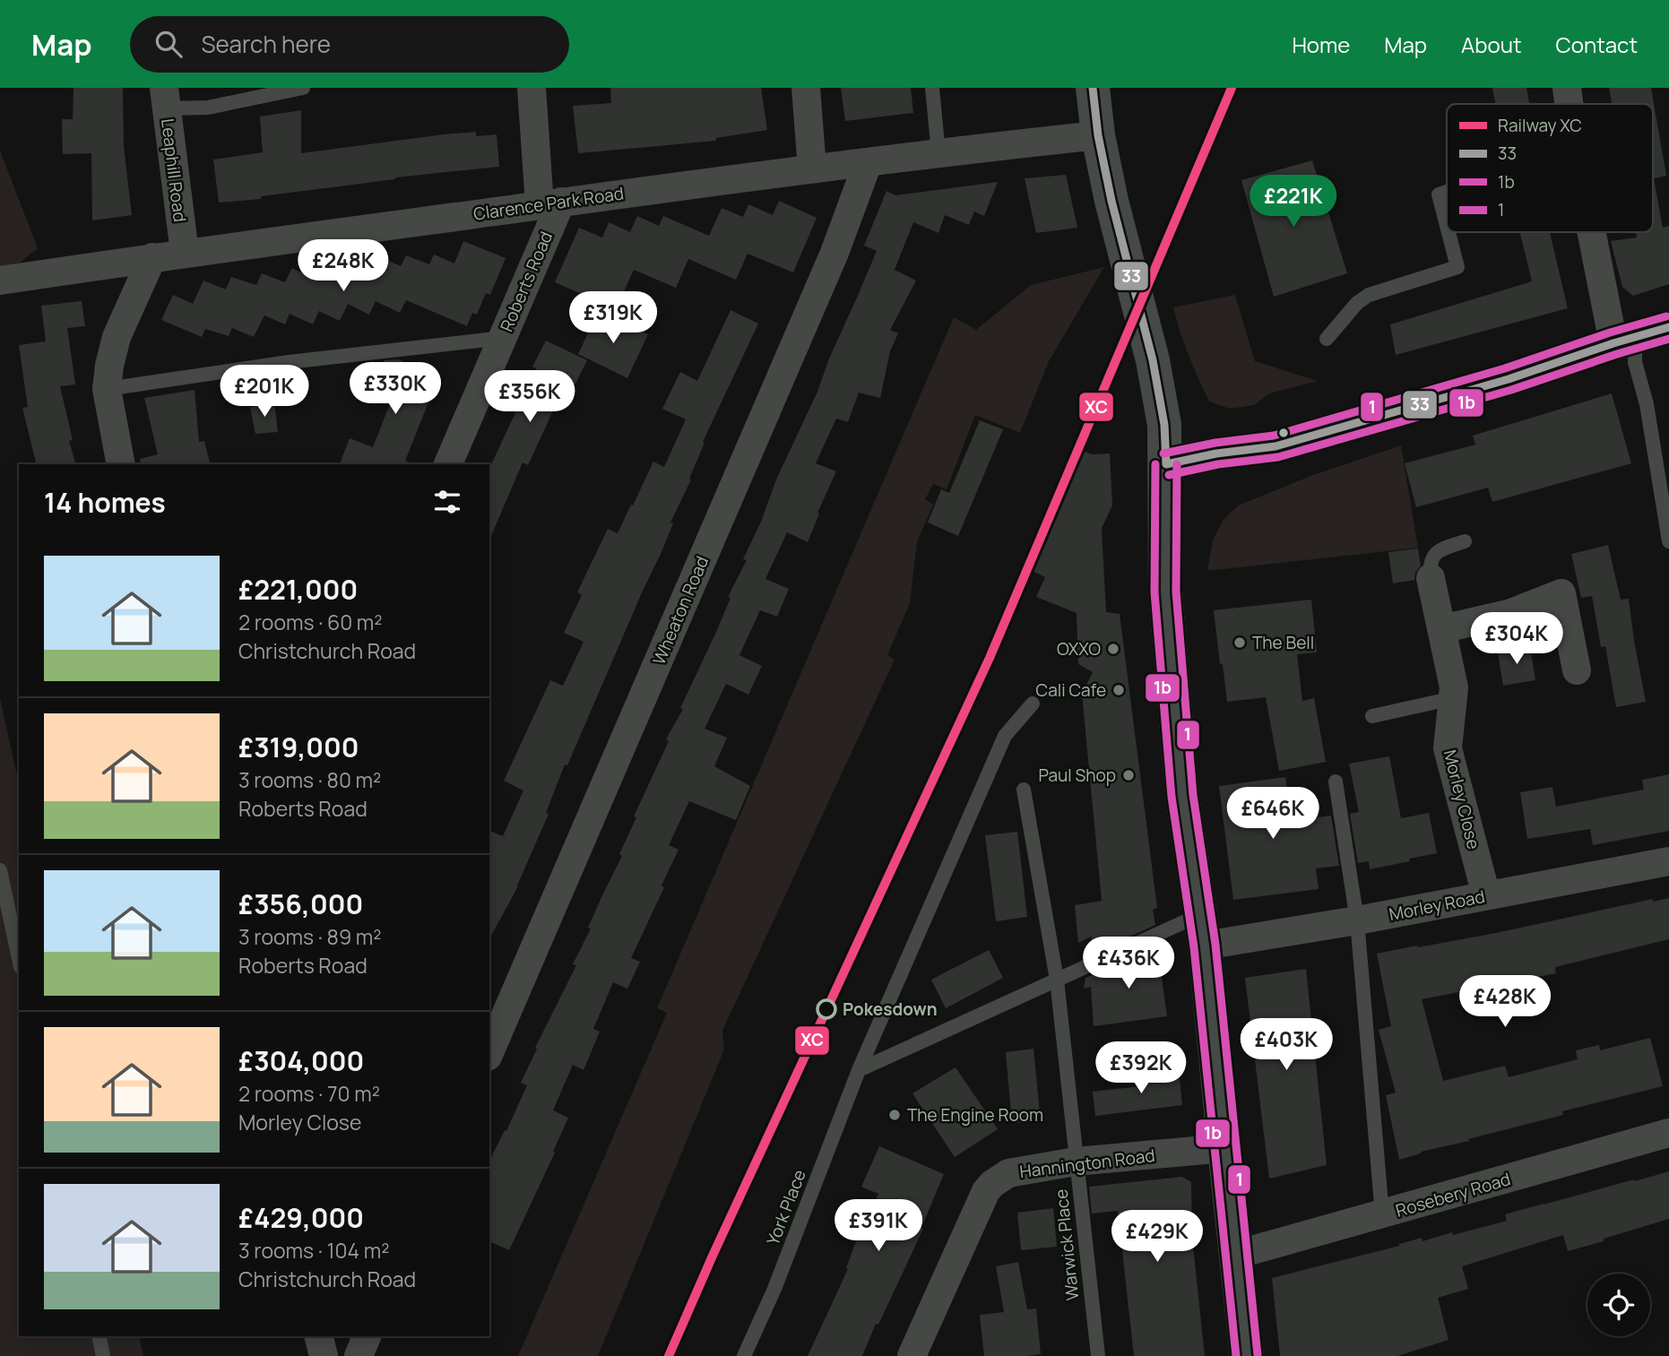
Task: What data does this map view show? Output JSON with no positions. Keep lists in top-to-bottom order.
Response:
{
  "streets": {
    "street": [
      "Leaphill Road",
      "Clarence Park Road",
      "Roberts Road",
      "Wheaton Road",
      "Morley Close",
      "Morley Road",
      "Hannington Road",
      "Rosebery Road"
    ],
    "lane": ["York Place", "Warwick Place"]
  },
  "crossings": [
    ["Leaphill Road", "Clarence Park Road"],
    ["Clarence Park Road", "Roberts Road"],
    ["Clarence Park Road", "Wheaton Road"],
    ["Morley Close", "Morley Road"],
    ["Hannington Road", "Warwick Place"]
  ],
  "places": [
    "The Bell",
    "OXXO",
    "Cali Cafe",
    "Paul Shop",
    "Pokesdown",
    "The Engine Room"
  ],
  "lines": [
    "rail line XC",
    "transit line 33",
    "transit line 1",
    "transit line 1b"
  ],
  "legend": [
    "Railway XC",
    "33",
    "1b",
    "1"
  ],
  "page": {
    "header": "Map",
    "search": "Search here",
    "nav": [
      "Home",
      "Map",
      "About",
      "Contact"
    ],
    "price": [
      "£221K",
      "£248K",
      "£319K",
      "£330K",
      "£201K",
      "£356K",
      "£304K",
      "£646K",
      "£436K",
      "£428K",
      "£403K",
      "£392K",
      "£391K",
      "£429K"
    ],
    "heading": "14 homes",
    "list": [
      {
        "name": "£221,000",
        "note": "2 rooms · 60 m² · Christchurch Road"
      },
      {
        "name": "£319,000",
        "note": "3 rooms · 80 m² · Roberts Road"
      },
      {
        "name": "£356,000",
        "note": "3 rooms · 89 m² · Roberts Road"
      },
      {
        "name": "£304,000",
        "note": "2 rooms · 70 m² · Morley Close"
      },
      {
        "name": "£429,000",
        "note": "3 rooms · 104 m² · Christchurch Road"
      }
    ]
  }
}
